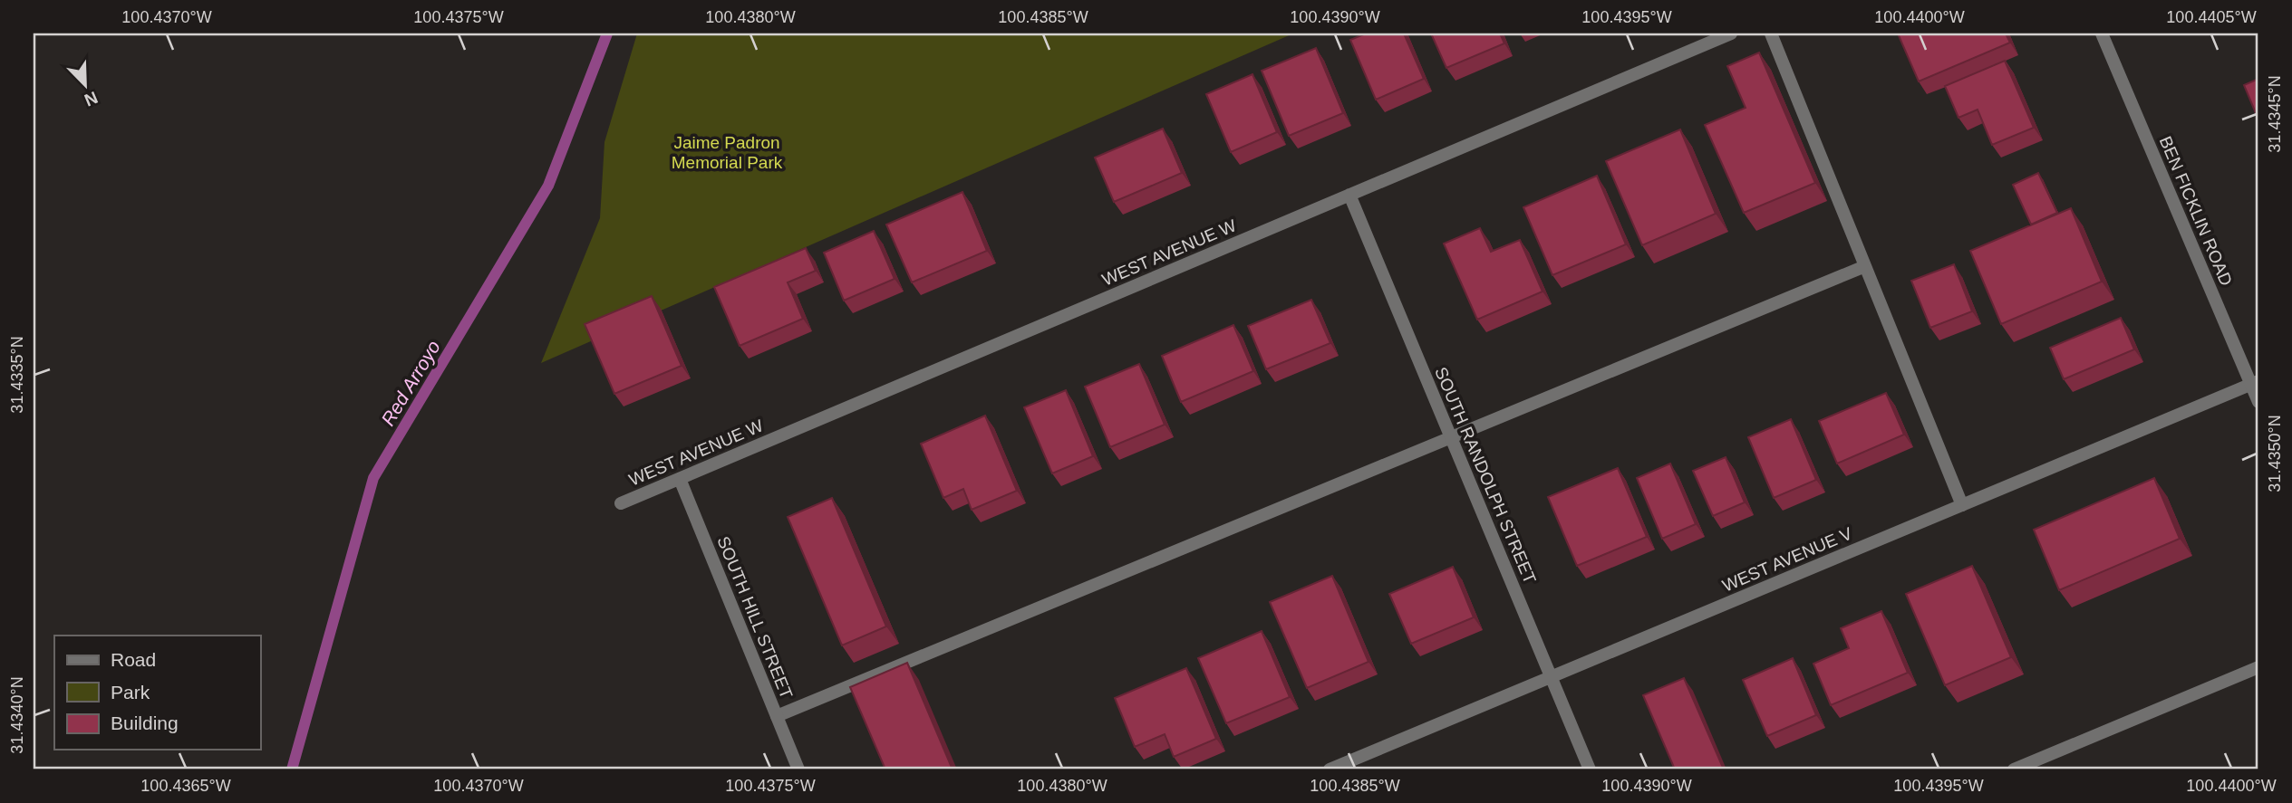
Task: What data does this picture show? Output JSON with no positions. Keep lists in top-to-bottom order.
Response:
{
  "streets": {
    "street": [
      "BEN FICKLIN ROAD",
      "WEST AVENUE W",
      "SOUTH RANDOLPH STREET",
      "WEST AVENUE V",
      "SOUTH HILL STREET"
    ]
  },
  "crossings": [
    ["BEN FICKLIN ROAD", "WEST AVENUE V"],
    ["WEST AVENUE W", "SOUTH RANDOLPH STREET"],
    ["WEST AVENUE W", "SOUTH HILL STREET"],
    ["SOUTH RANDOLPH STREET", "WEST AVENUE V"]
  ],
  "water": ["Red Arroyo"],
  "parks": ["Jaime Padron Memorial Park"],
  "legend": ["Road", "Park", "Building"],
  "north": "bottom right",
  "coordinates": [
    "100.4370°W",
    "100.4375°W",
    "100.4380°W",
    "100.4385°W",
    "100.4390°W",
    "100.4395°W",
    "100.4400°W",
    "100.4405°W",
    "31.4345°N",
    "31.4335°N",
    "31.4350°N",
    "31.4340°N",
    "100.4365°W"
  ]
}
